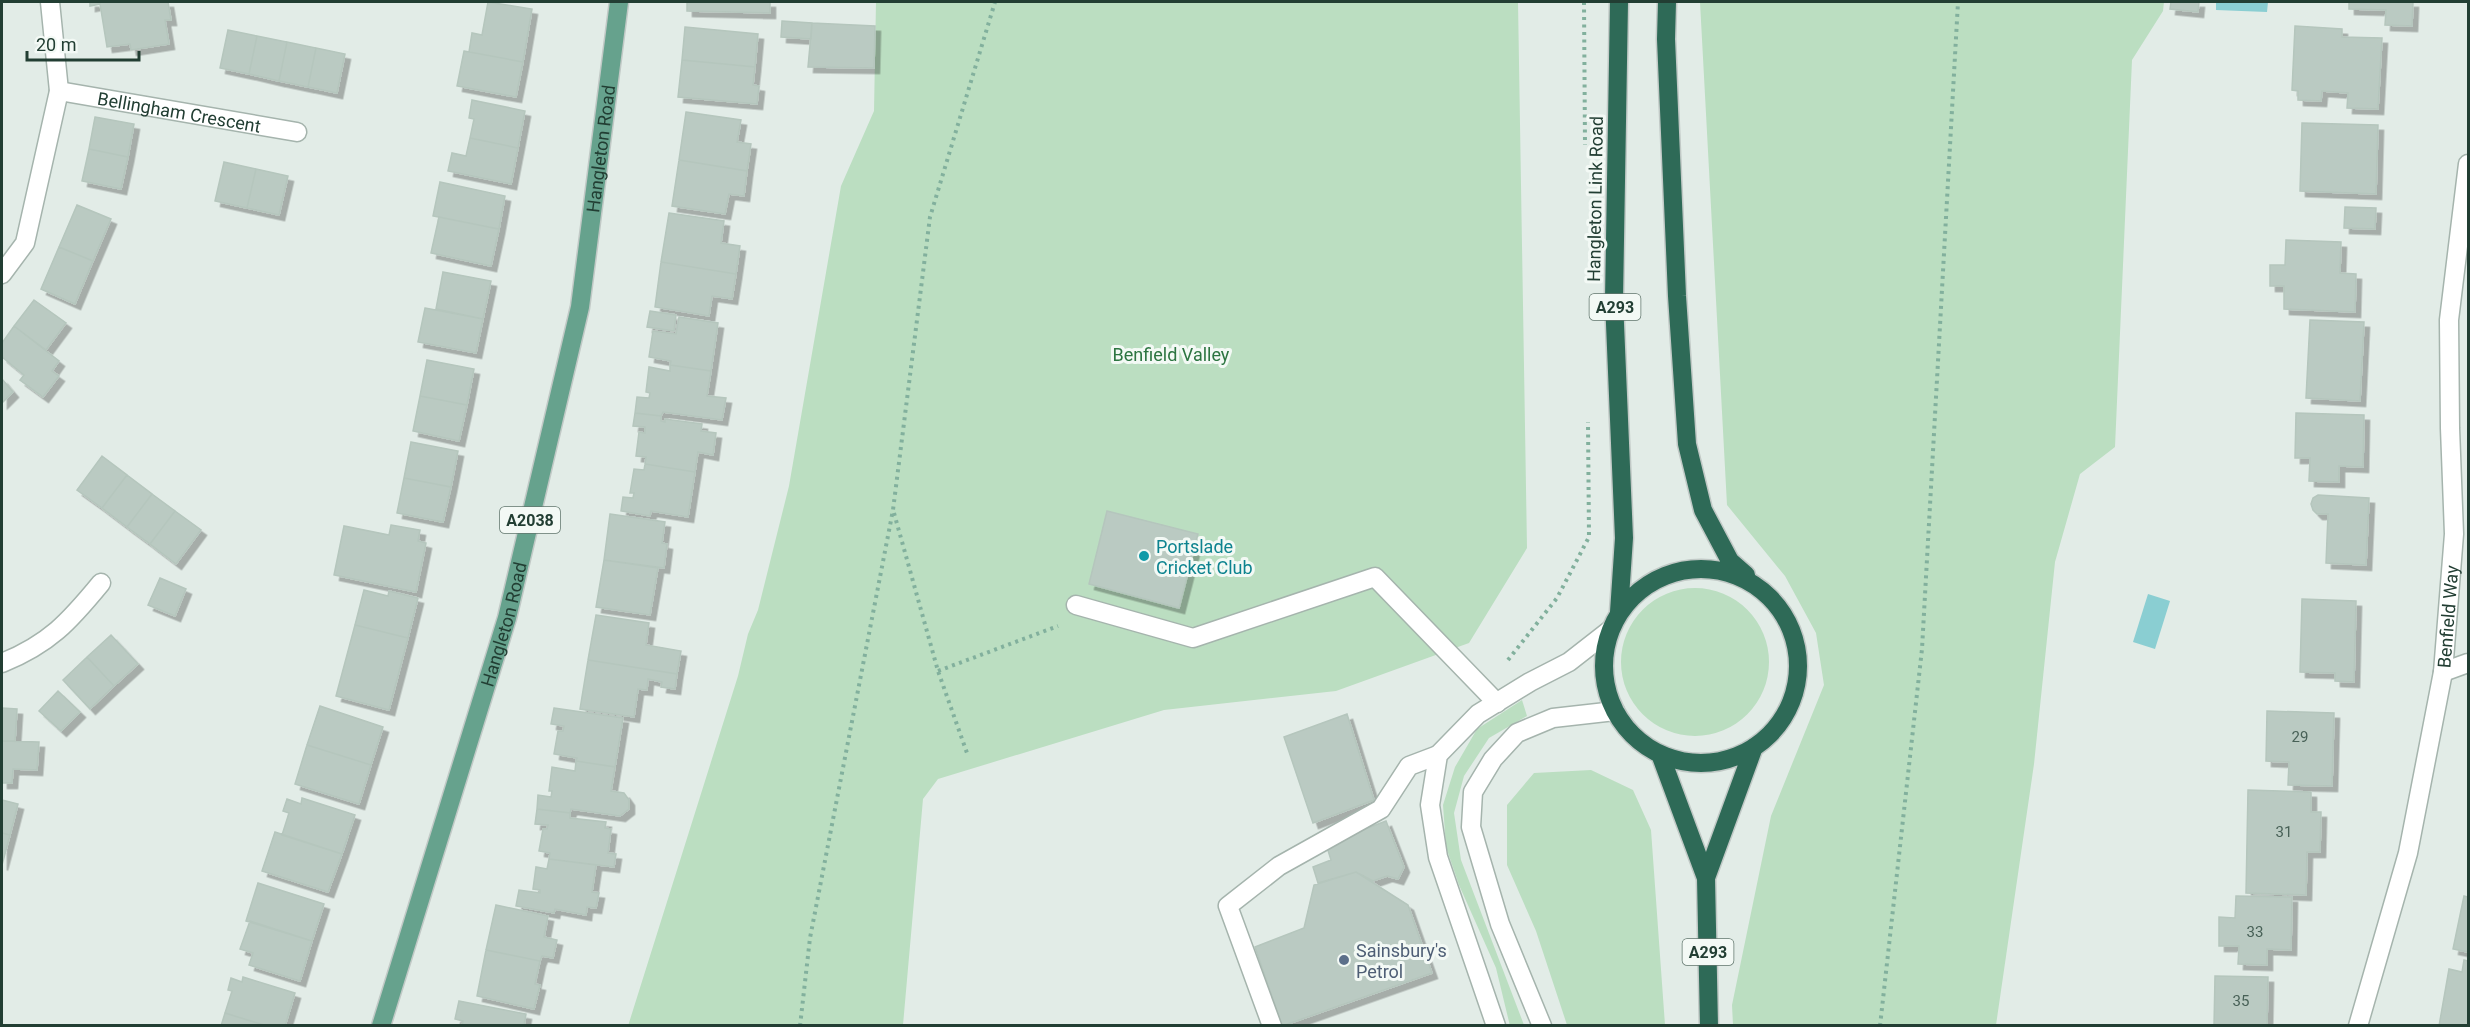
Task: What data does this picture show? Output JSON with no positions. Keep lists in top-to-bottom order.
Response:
{
  "streets": {
    "highway": ["Hangleton Link Road", "A293"],
    "main road": ["Hangleton Road", "A2038"],
    "street": ["Bellingham Crescent", "Benfield Way"]
  },
  "crossings": [
    ["Hangleton Link Road", "A293"]
  ],
  "parks": ["Benfield Valley"],
  "places": ["Portslade Cricket Club", "Sainsbury's Petrol"],
  "house_numbers": [
    "29",
    "31",
    "33",
    "35"
  ],
  "scale_bar": "20 m"
}
